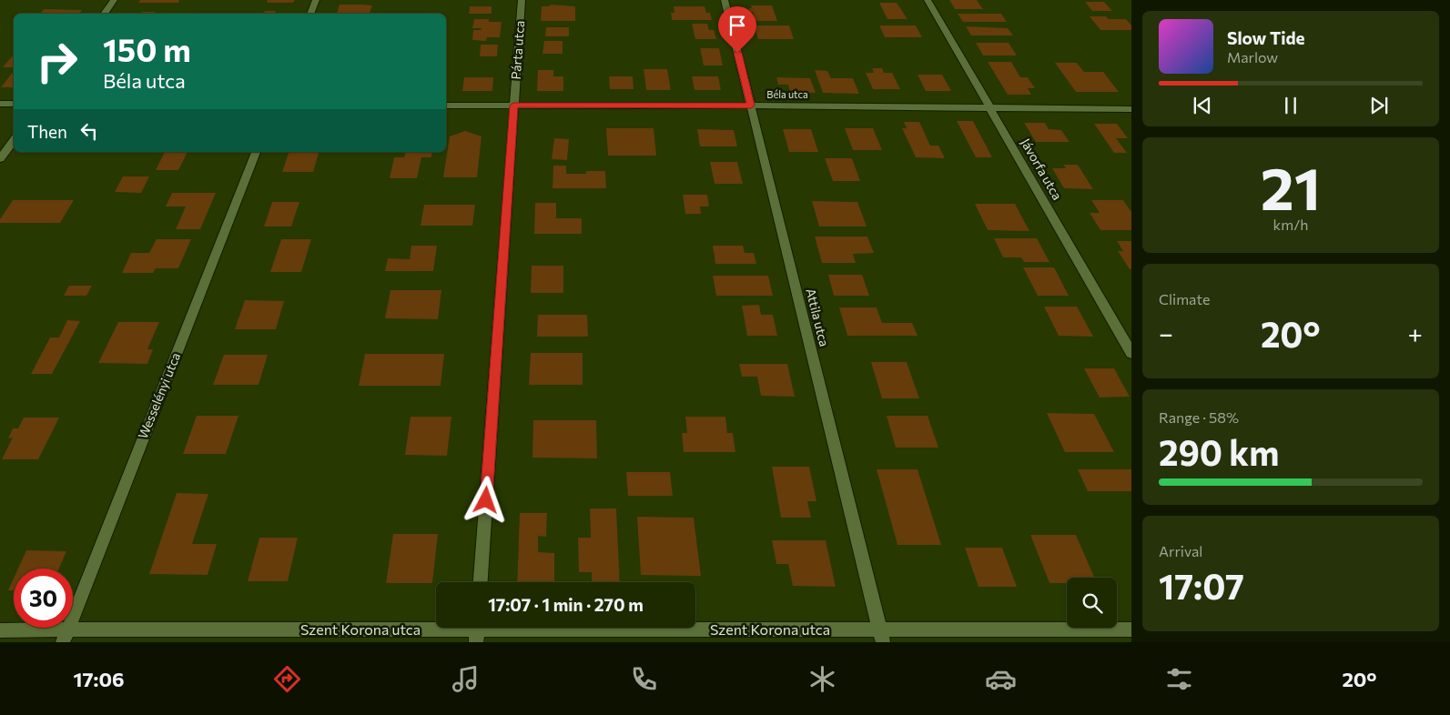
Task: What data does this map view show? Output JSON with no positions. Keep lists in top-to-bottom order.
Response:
{
  "streets": {
    "street": [
      "Párta utca",
      "Béla utca",
      "Jávorfa utca",
      "Attila utca",
      "Wesselényi utca",
      "Szent Korona utca"
    ]
  },
  "crossings": [
    ["Párta utca", "Béla utca"],
    ["Béla utca", "Jávorfa utca"],
    ["Béla utca", "Attila utca"],
    ["Attila utca", "Szent Korona utca"],
    ["Wesselényi utca", "Szent Korona utca"]
  ],
  "page": {
    "turn": ["150 m", "Béla utca"],
    "song": ["Slow Tide", "Marlow"],
    "then": "Then",
    "tile": [
      ["21", "km/h"],
      "Climate",
      ["Range · 58%", "290 km"],
      ["Arrival", "17:07"]
    ],
    "heat": ["−", "20°", "+"],
    "limit": "30",
    "trip": "17:07 · 1 min · 270 m",
    "tabs": ["17:06", "20°"]
  }
}
